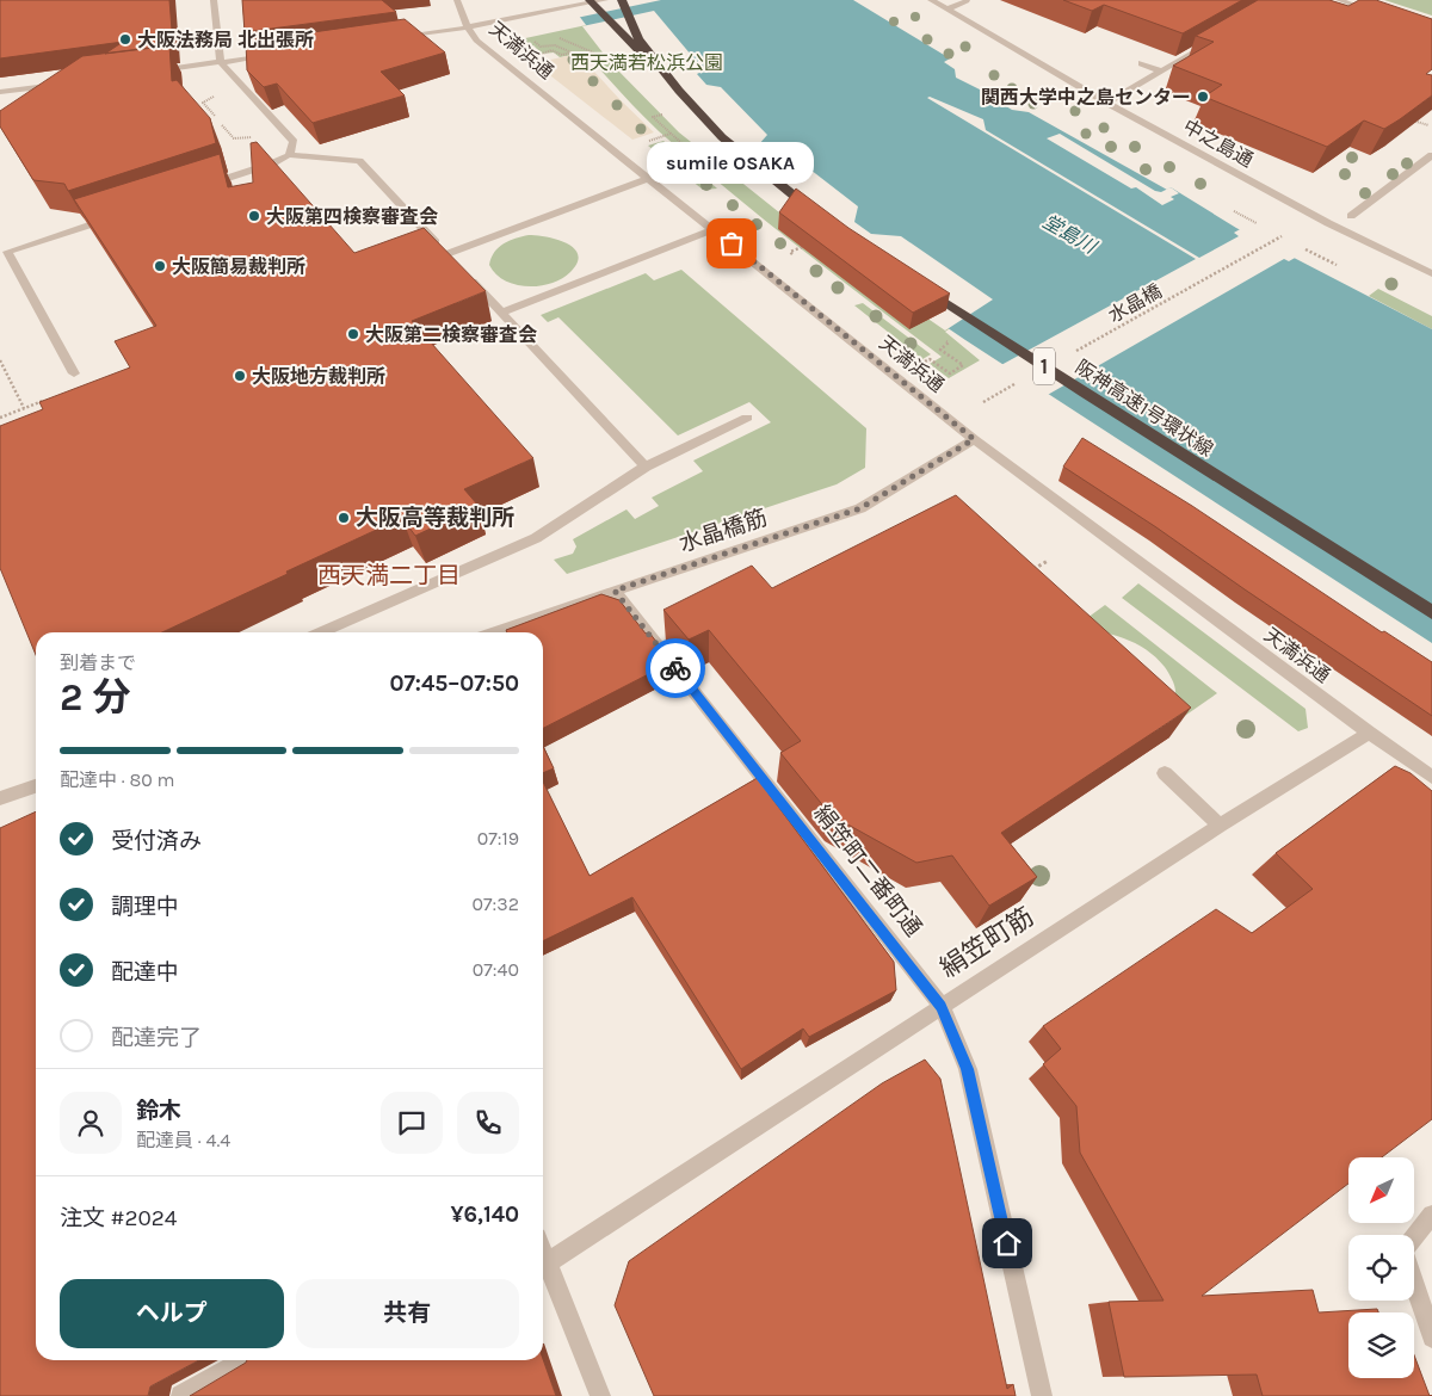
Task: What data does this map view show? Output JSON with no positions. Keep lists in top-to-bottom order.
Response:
{
  "streets": {
    "highway": ["1", "阪神高速1号環状線"],
    "street": [
      "天満浜通",
      "中之島通",
      "水晶橋筋",
      "絹笠町二番町通",
      "絹笠町筋"
    ],
    "path": ["水晶橋"]
  },
  "crossings": [
    ["天満浜通", "水晶橋筋"],
    ["天満浜通", "絹笠町筋"],
    ["水晶橋筋", "絹笠町二番町通"],
    ["絹笠町二番町通", "絹笠町筋"]
  ],
  "districts": ["西天満二丁目"],
  "water": ["堂島川"],
  "parks": ["西天満若松浜公園"],
  "places": [
    "大阪法務局 北出張所",
    "関西大学中之島センター",
    "大阪第四検察審査会",
    "sumile OSAKA",
    "大阪簡易裁判所",
    "大阪第二検察審査会",
    "大阪地方裁判所",
    "大阪高等裁判所"
  ],
  "north": "bottom left",
  "page": {
    "bubble": "sumile OSAKA",
    "heading": ["2 分", "到着まで", "07:45–07:50"],
    "panel": [
      "鈴木",
      "配達員 · 4.4",
      "注文 #2024",
      "¥6,140"
    ],
    "bar": "配達中 · 80 m",
    "list": [
      ["受付済み", "07:19"],
      ["調理中", "07:32"],
      ["配達中", "07:40"],
      "配達完了"
    ],
    "buttons": ["ヘルプ", "共有"]
  }
}
